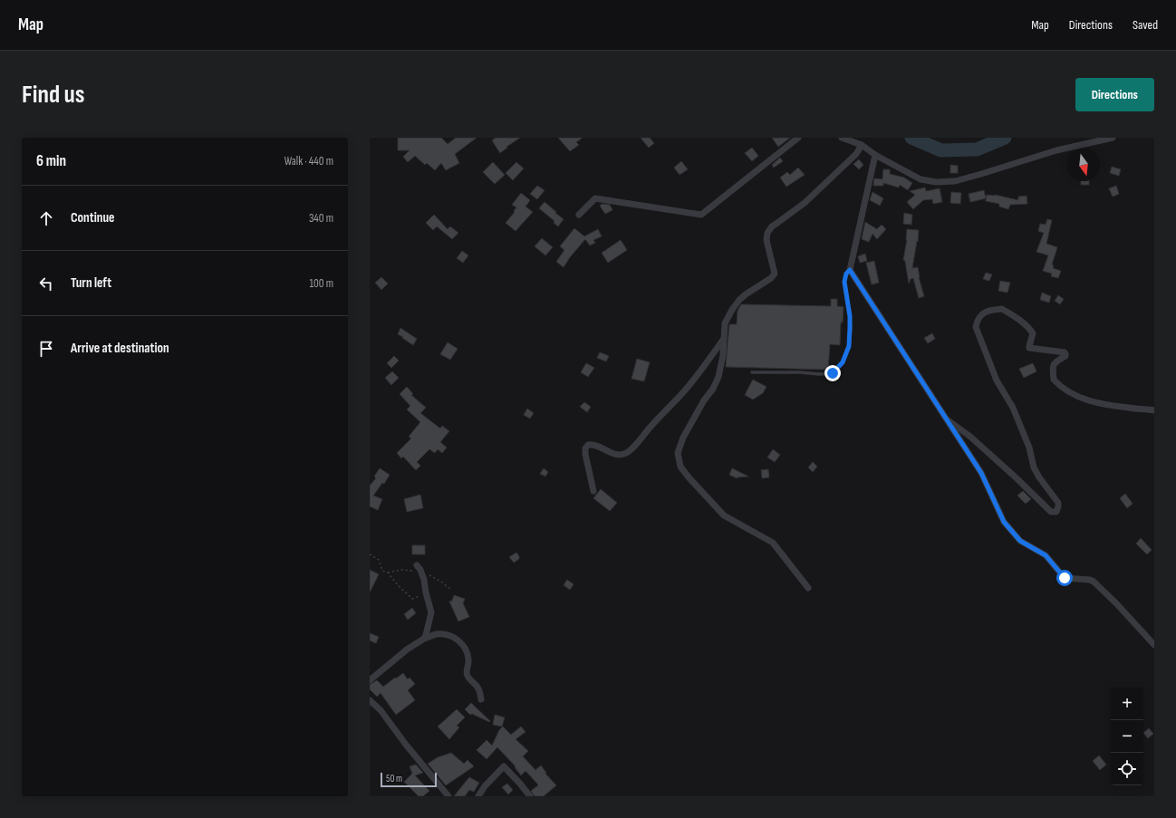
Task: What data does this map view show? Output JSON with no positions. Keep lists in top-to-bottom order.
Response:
{
  "scale_bar": "50 m",
  "north": "bottom",
  "page": {
    "header": "Map",
    "nav": ["Map", "Directions", "Saved"],
    "buttons": "Directions",
    "title": "Find us",
    "heading": ["6 min", "Walk · 440 m"],
    "list": [
      ["Continue", "340 m"],
      ["Turn left", "100 m"],
      "Arrive at destination"
    ],
    "map_buttons": ["+", "−"],
    "scale": "50 m"
  }
}
